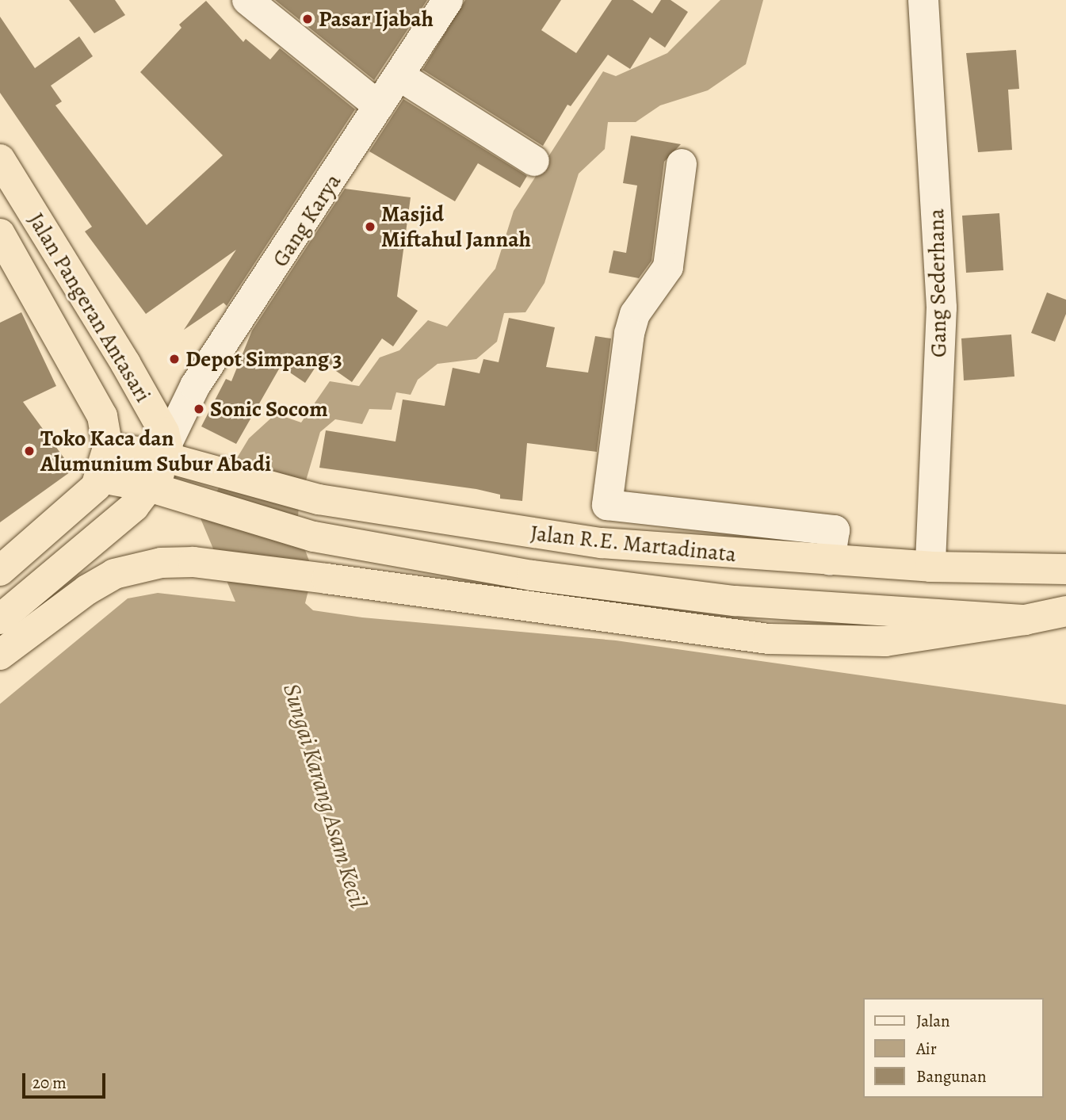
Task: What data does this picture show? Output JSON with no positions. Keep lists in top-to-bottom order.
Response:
{
  "streets": {
    "highway": ["Jalan Pangeran Antasari", "Jalan R.E. Martadinata"],
    "street": ["Gang Karya", "Gang Sederhana"]
  },
  "crossings": [
    ["Gang Karya", "Jalan Pangeran Antasari"],
    ["Gang Karya", "Jalan R.E. Martadinata"],
    ["Gang Sederhana", "Jalan R.E. Martadinata"],
    ["Jalan Pangeran Antasari", "Jalan R.E. Martadinata"]
  ],
  "water": ["Sungai Karang Asam Kecil"],
  "places": [
    "Pasar Ijabah",
    "Masjid Miftahul Jannah",
    "Depot Simpang 3",
    "Sonic Socom",
    "Toko Kaca dan Alumunium Subur Abadi"
  ],
  "legend": ["Jalan", "Air", "Bangunan"],
  "scale_bar": "20 m"
}
